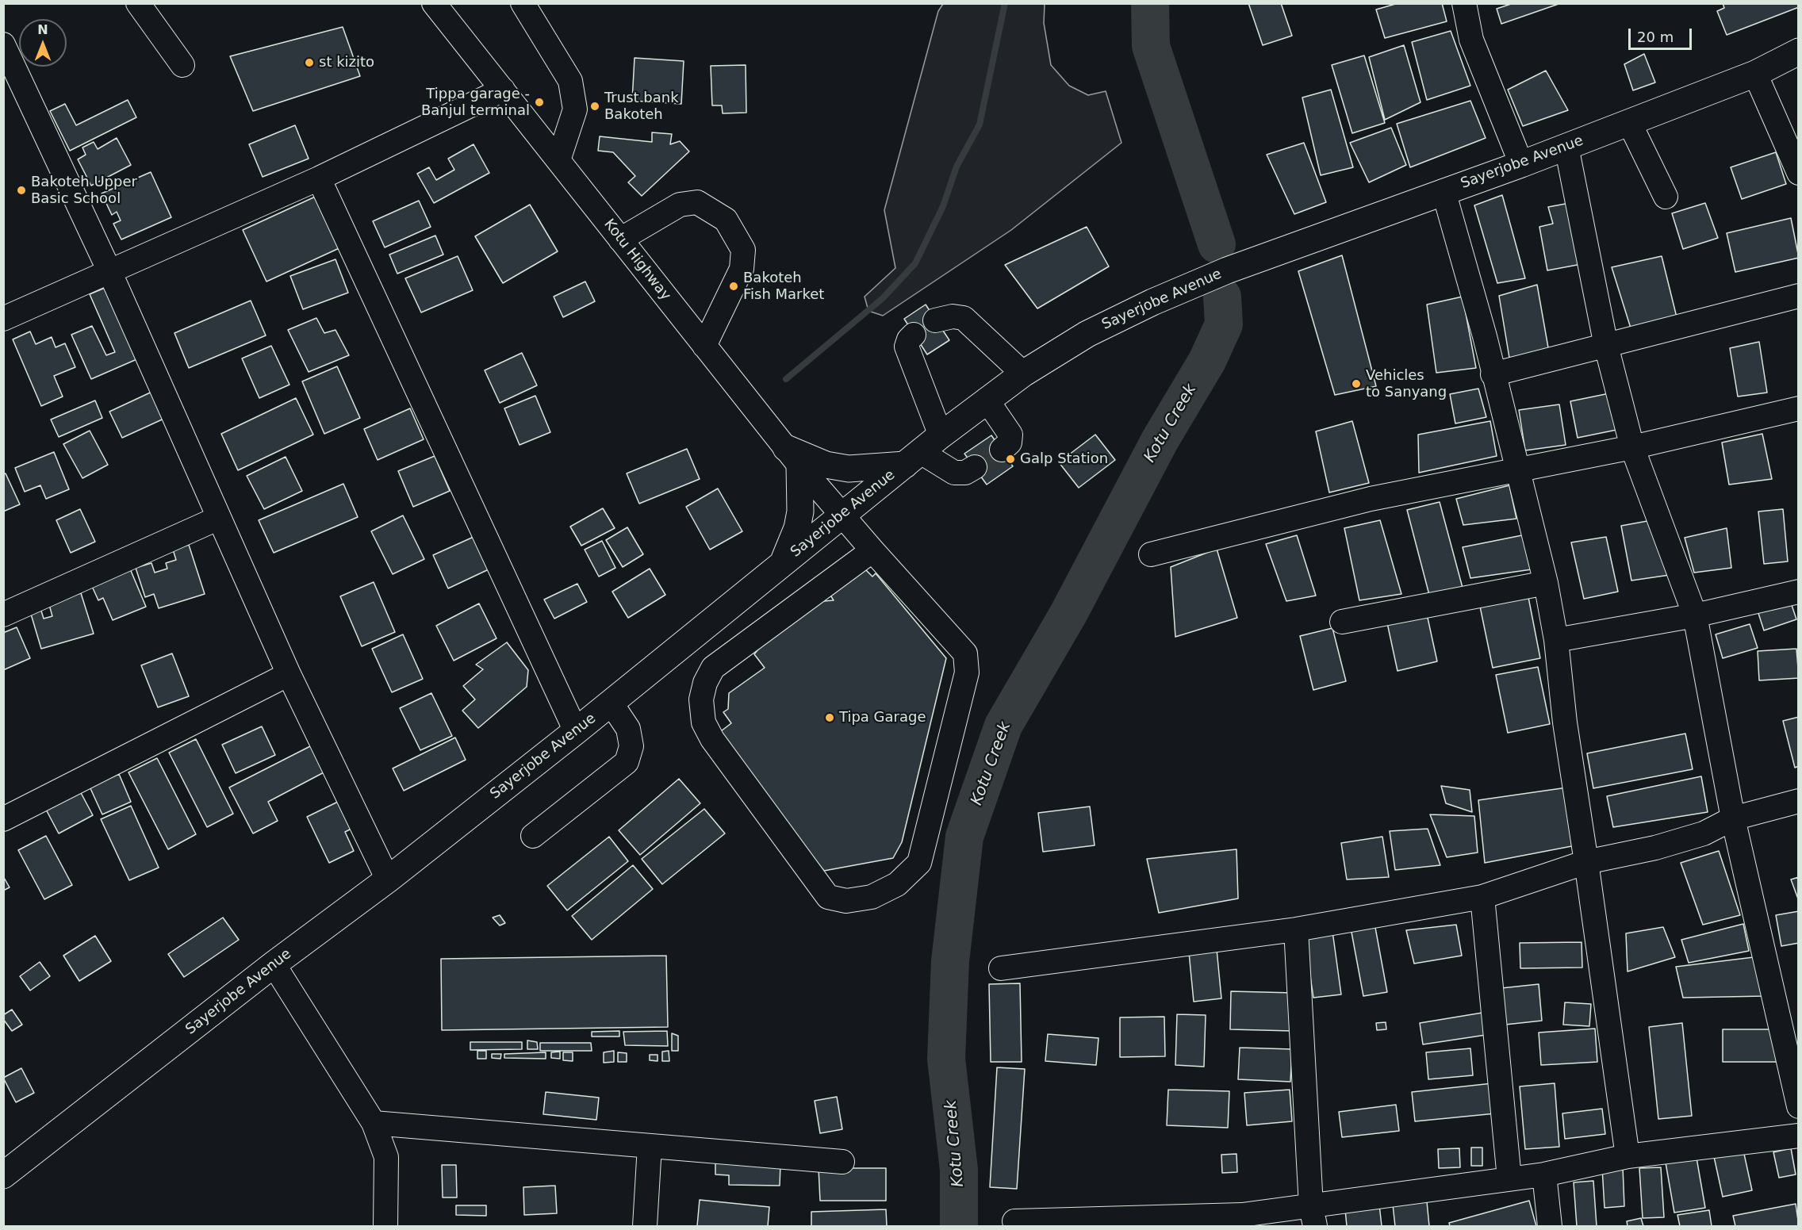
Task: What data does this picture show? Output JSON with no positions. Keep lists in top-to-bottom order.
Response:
{
  "streets": {
    "main road": ["Sayerjobe Avenue"],
    "street": ["Kotu Highway"]
  },
  "crossings": [
    ["Sayerjobe Avenue", "Kotu Highway"]
  ],
  "water": ["Kotu Creek"],
  "places": [
    "st kizito",
    "Tippa garage - Banjul terminal",
    "Trust bank Bakoteh",
    "Bakoteh Upper Basic School",
    "Bakoteh Fish Market",
    "Vehicles to Sanyang",
    "Galp Station",
    "Tipa Garage"
  ],
  "scale_bar": "20 m",
  "north": "top"
}
